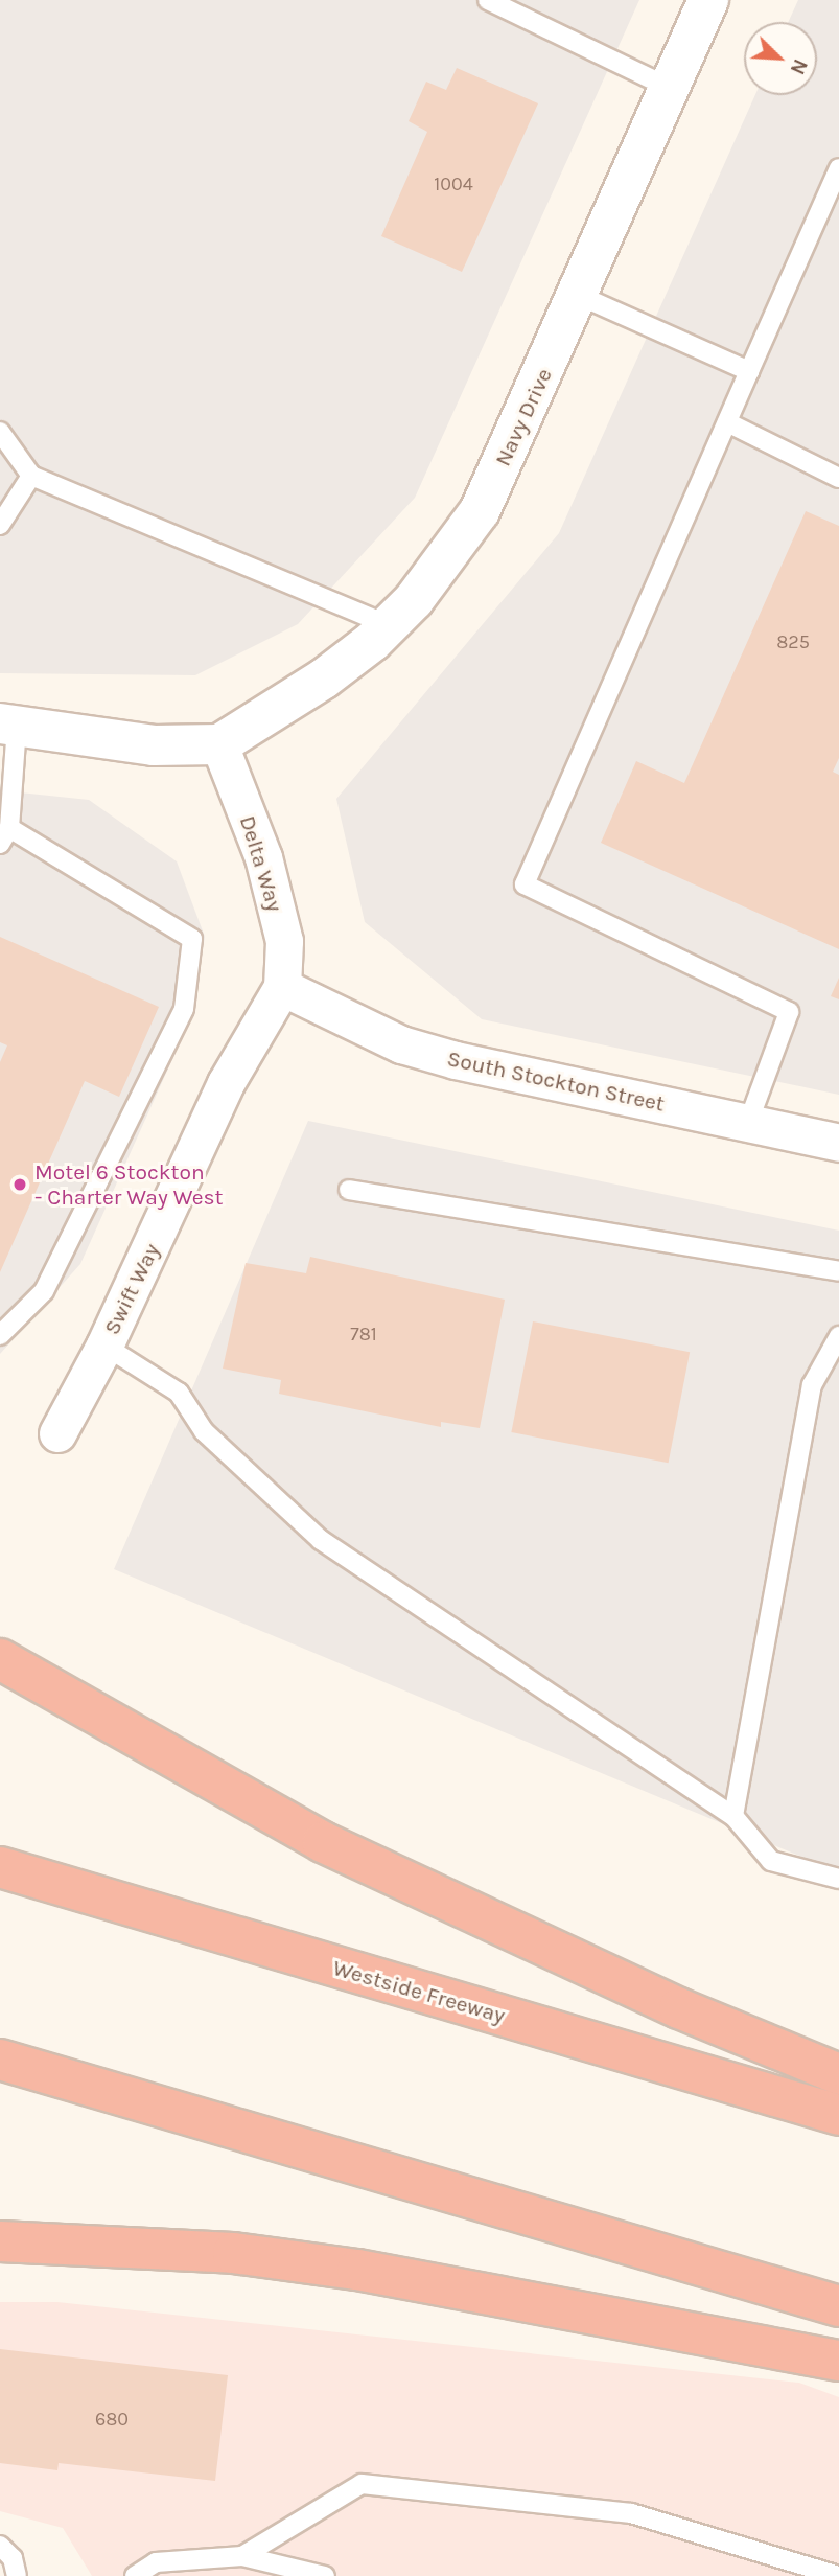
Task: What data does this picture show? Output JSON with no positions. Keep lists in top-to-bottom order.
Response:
{
  "streets": {
    "highway": ["Westside Freeway"],
    "street": [
      "Navy Drive",
      "Delta Way",
      "South Stockton Street",
      "Swift Way"
    ]
  },
  "crossings": [
    ["Navy Drive", "Delta Way"],
    ["Delta Way", "South Stockton Street"],
    ["Delta Way", "Swift Way"],
    ["South Stockton Street", "Swift Way"]
  ],
  "places": ["Motel 6 Stockton - Charter Way West"],
  "house_numbers": [
    "1004",
    "825",
    "781",
    "680"
  ],
  "north": "bottom right"
}
